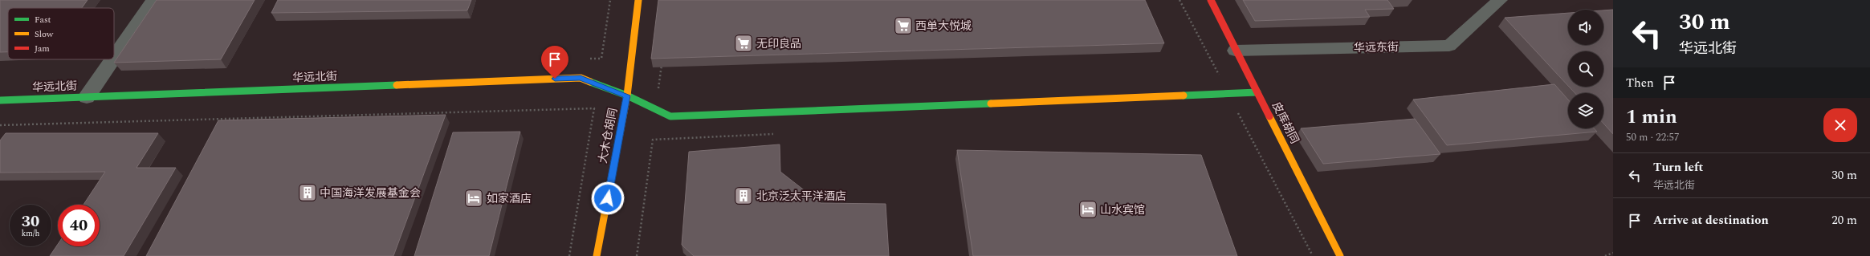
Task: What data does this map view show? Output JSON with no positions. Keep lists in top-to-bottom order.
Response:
{
  "streets": {
    "street": [
      "华远东街",
      "华远北街",
      "皮库胡同",
      "大木仓胡同"
    ]
  },
  "crossings": [
    ["华远东街", "皮库胡同"],
    ["华远北街", "皮库胡同"],
    ["华远北街", "大木仓胡同"]
  ],
  "places": {
    "supermarket": ["西单大悦城", "无印良品"],
    "building": ["中国海洋发展基金会", "北京泛太平洋酒店"],
    "hotel": ["如家酒店", "山水宾馆"]
  },
  "legend": ["Fast", "Slow", "Jam"],
  "page": {
    "turn": ["30 m", "华远北街"],
    "then": "Then",
    "heading": ["1 min", "50 m · 22:57"],
    "list": [
      {
        "name": "Turn left",
        "note": "华远北街",
        "value": "30 m"
      },
      {
        "name": "Arrive at destination",
        "value": "20 m"
      }
    ],
    "speed": "30 km/h",
    "limit": "40"
  }
}
